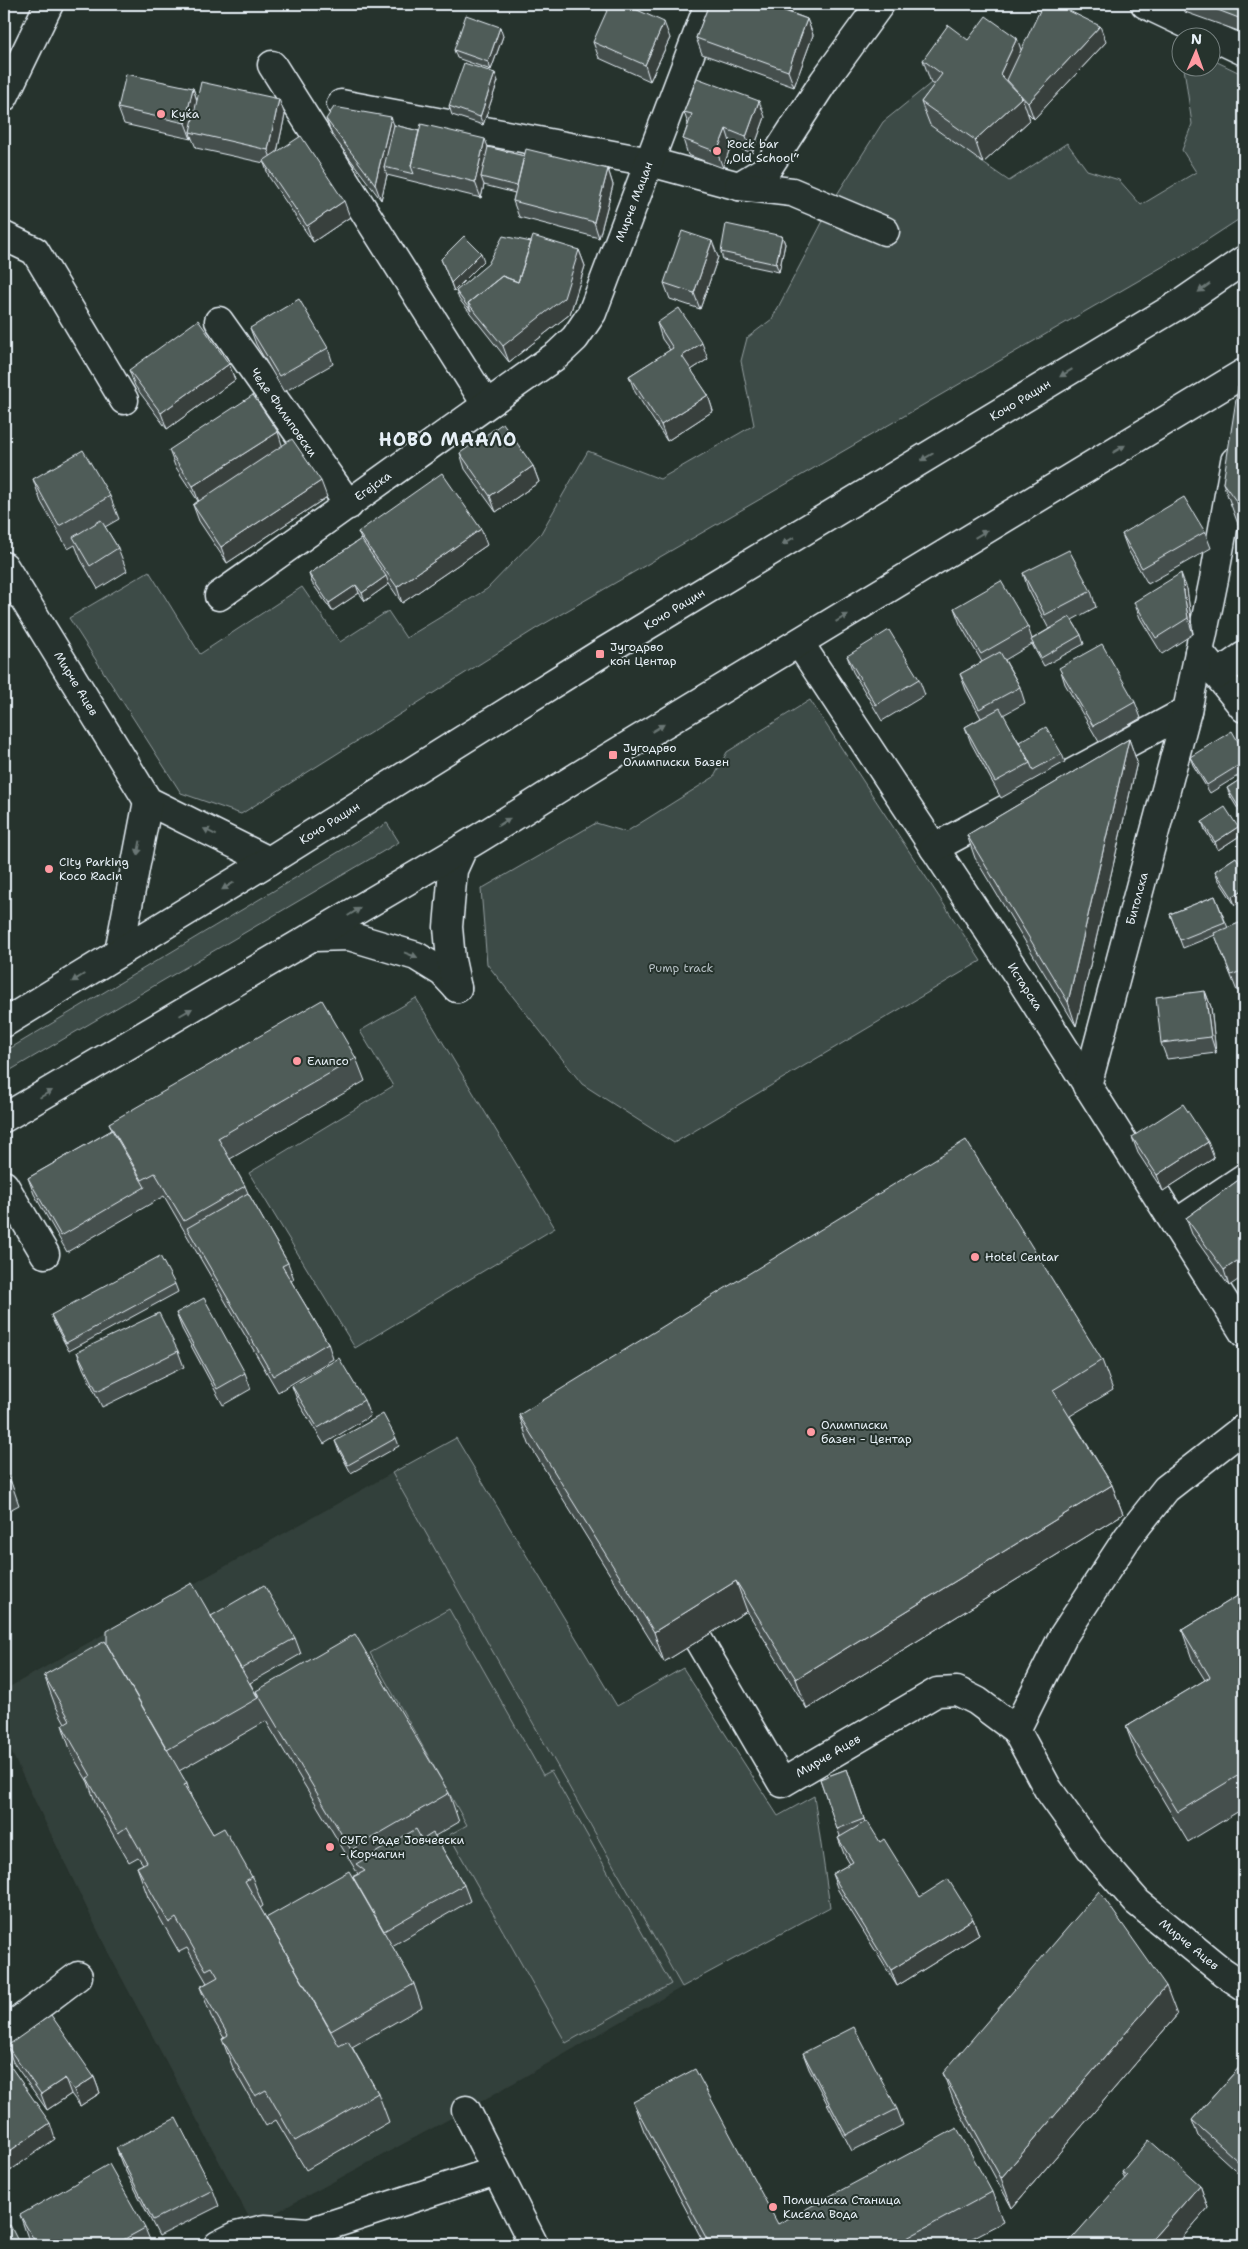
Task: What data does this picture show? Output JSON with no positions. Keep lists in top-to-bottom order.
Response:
{
  "streets": {
    "street": [
      "Мирче Мацан",
      "Кочо Рацин",
      "Чеде Филиповски",
      "Егејска",
      "Мирче Ацев",
      "Битолска",
      "Истарска"
    ]
  },
  "crossings": [
    ["Мирче Мацан", "Егејска"],
    ["Чеде Филиповски", "Егејска"],
    ["Битолска", "Истарска"]
  ],
  "districts": ["НОВО МААЛО"],
  "parks": ["Pump track"],
  "places": {
    "other": [
      "Kуќа",
      "Rock bar „Old School“",
      "City Parking Koco Racin",
      "Елипсо",
      "Hotel Centar",
      "Олимписки базен - Центар",
      "СУГС Раде Јовчевски - Корчагин",
      "Полициска Станица Кисела Вода"
    ],
    "transit": ["Југодрво кон Центар", "Југодрво Олимписки Базен"]
  },
  "north": "top"
}
